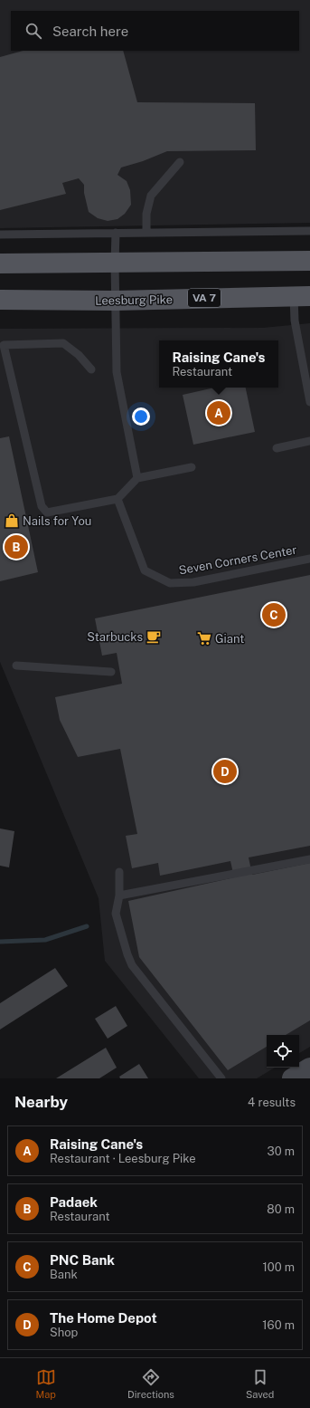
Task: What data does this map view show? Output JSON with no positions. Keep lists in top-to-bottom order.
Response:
{
  "streets": {
    "main road": ["VA 7", "Leesburg Pike"],
    "lane": ["Seven Corners Center"]
  },
  "places": {
    "shop": ["Nails for You"],
    "cafe": ["Starbucks"],
    "supermarket": ["Giant"]
  },
  "page": {
    "search": "Search here",
    "popup": ["Raising Cane's", "Restaurant"],
    "pins": [
      "A",
      "B",
      "C",
      "D"
    ],
    "heading": ["Nearby", "4 results"],
    "list": [
      {
        "mark": "A",
        "name": "Raising Cane's",
        "note": "Restaurant · Leesburg Pike",
        "value": "30 m"
      },
      {
        "mark": "B",
        "name": "Padaek",
        "note": "Restaurant",
        "value": "80 m"
      },
      {
        "mark": "C",
        "name": "PNC Bank",
        "note": "Bank",
        "value": "100 m"
      },
      {
        "mark": "D",
        "name": "The Home Depot",
        "note": "Shop",
        "value": "160 m"
      }
    ],
    "nav": ["Map", "Directions", "Saved"]
  }
}
